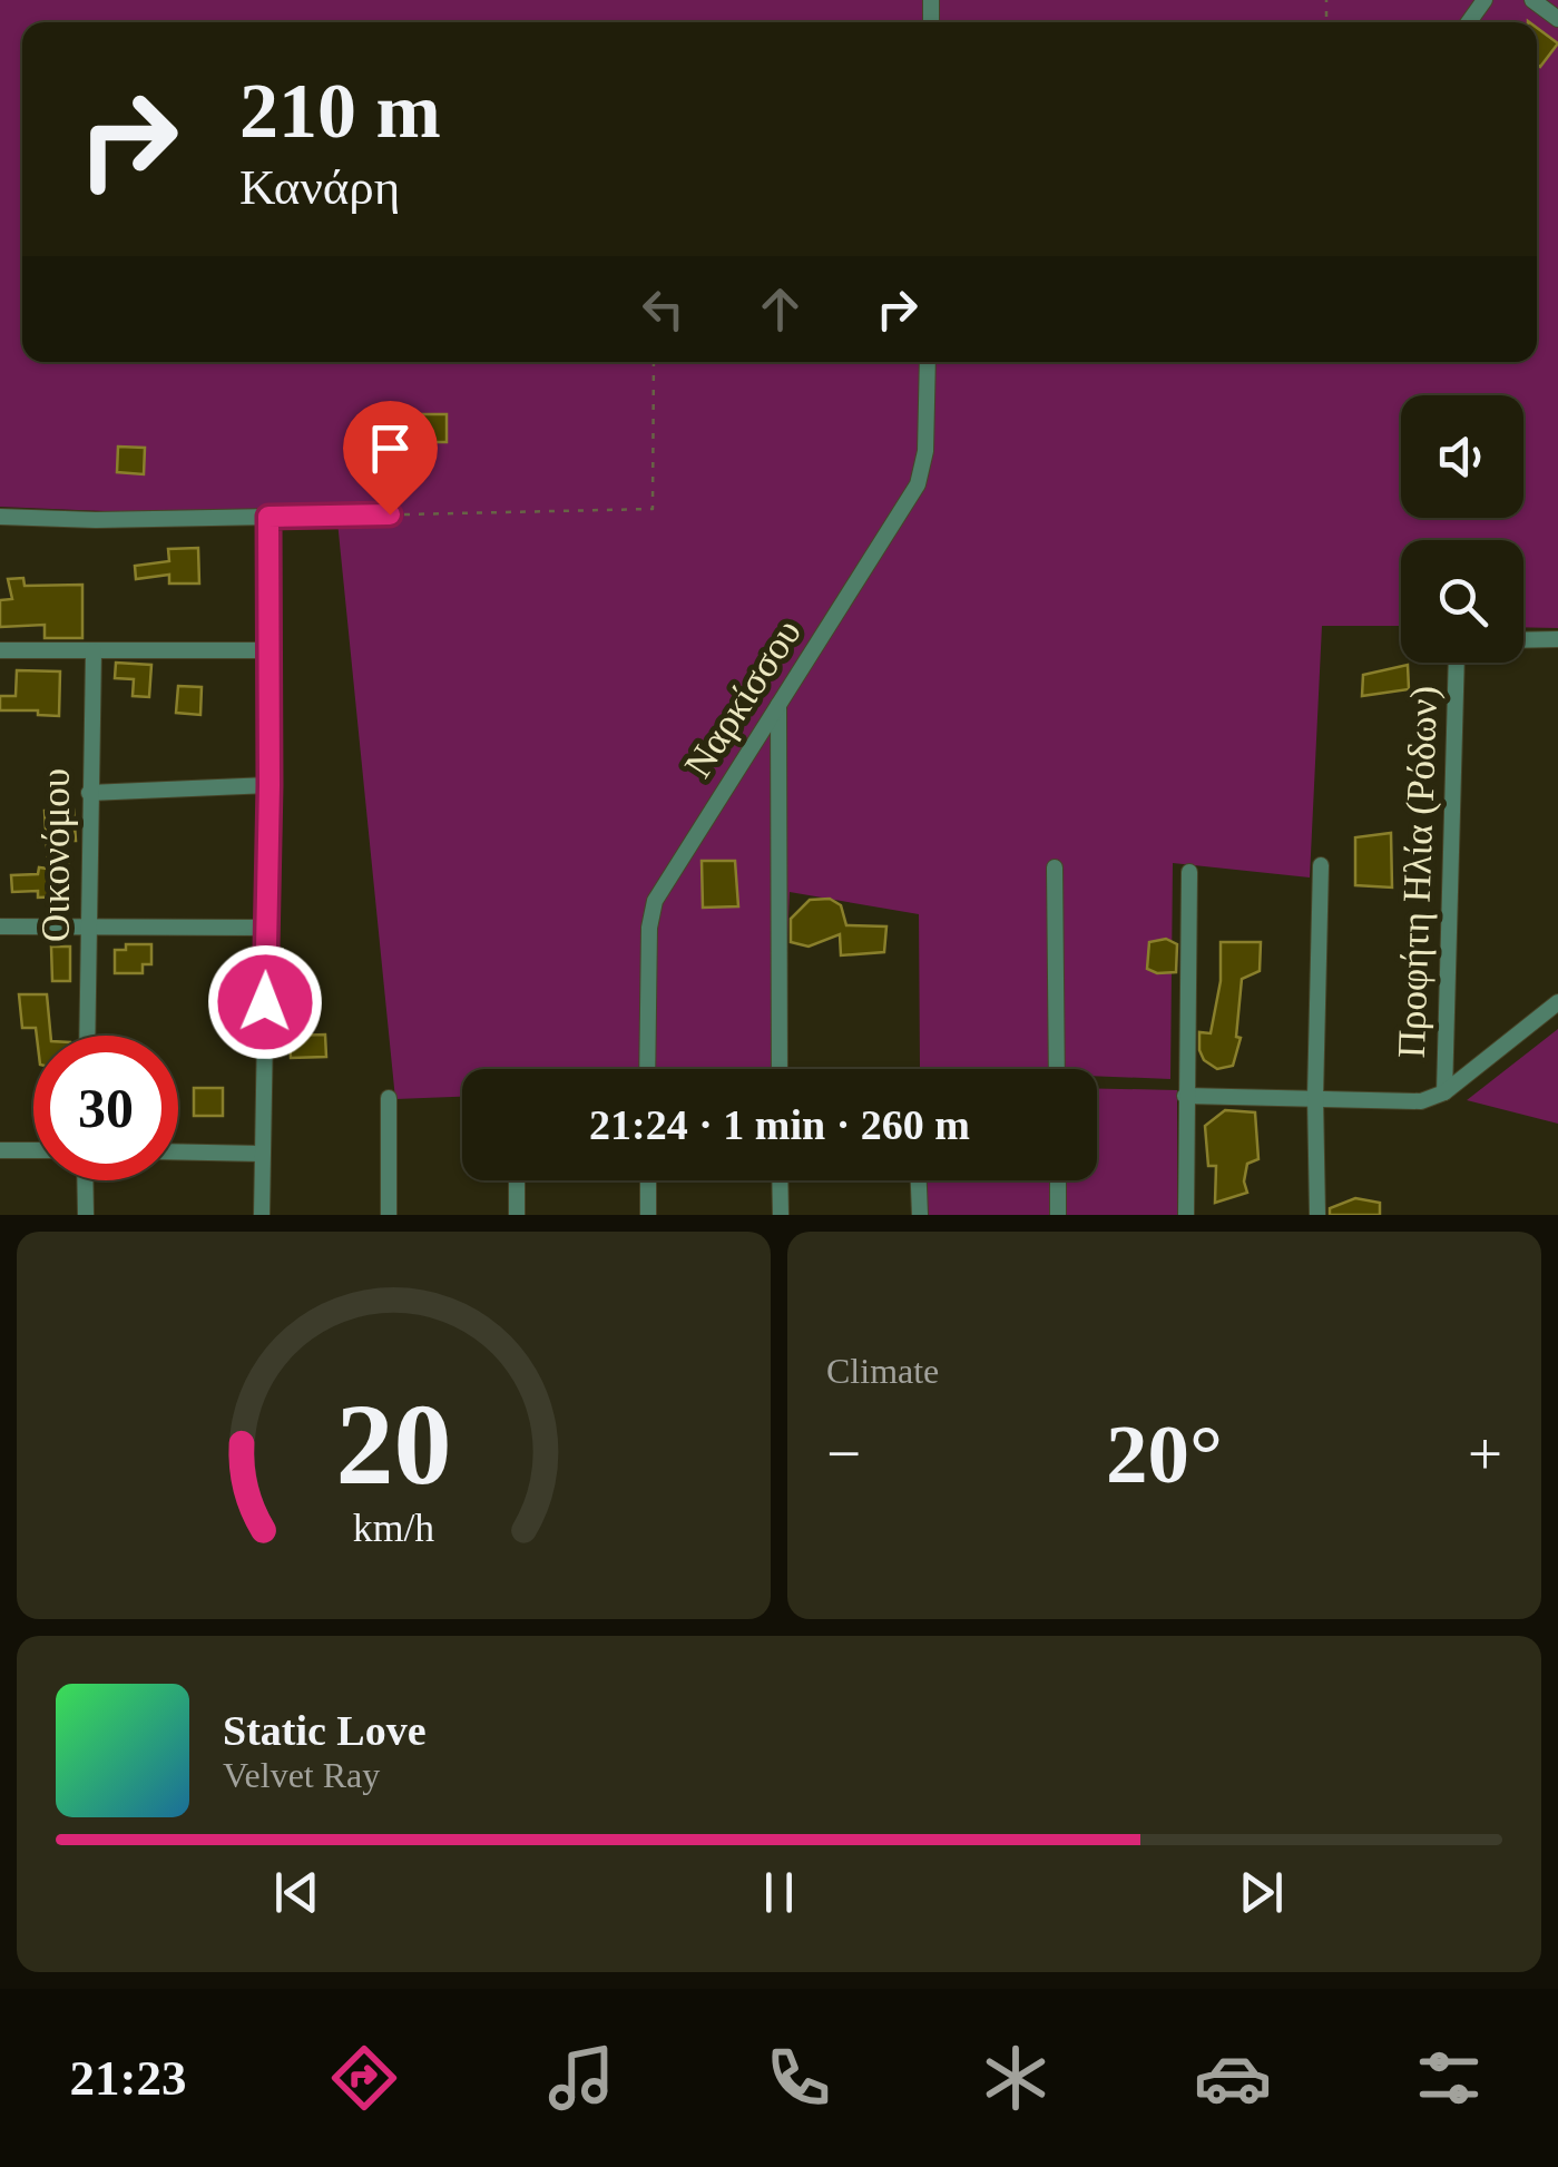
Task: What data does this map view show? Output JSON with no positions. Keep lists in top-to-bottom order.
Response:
{
  "streets": {
    "street": ["Ναρκίσσου", "Οικονόμου", "Προφήτη Ηλία (Ρόδων)"]
  },
  "page": {
    "turn": ["210 m", "Κανάρη"],
    "limit": "30",
    "trip": "21:24 · 1 min · 260 m",
    "tile": "Climate",
    "heat": ["−", "20°", "+"],
    "song": ["Static Love", "Velvet Ray"],
    "tabs": "21:23",
    "gauge": ["20", "km/h"]
  }
}
